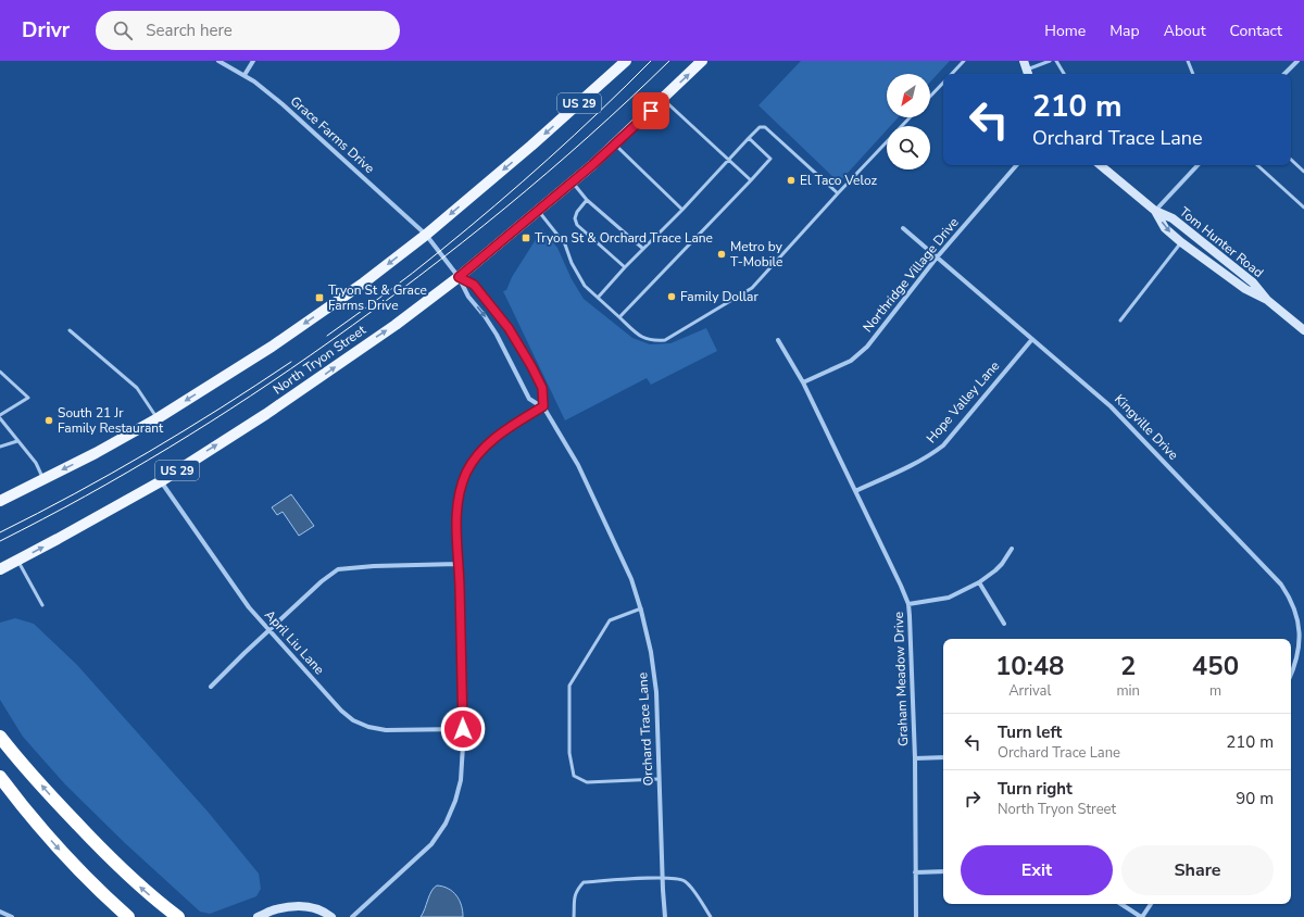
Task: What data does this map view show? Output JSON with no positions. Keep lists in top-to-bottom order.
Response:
{
  "streets": {
    "main road": ["US 29", "North Tryon Street"],
    "street": [
      "Grace Farms Drive",
      "Tom Hunter Road",
      "Northridge Village Drive",
      "Hope Valley Lane",
      "Kingville Drive",
      "April Liu Lane",
      "Graham Meadow Drive",
      "Orchard Trace Lane"
    ]
  },
  "crossings": [
    ["US 29", "Grace Farms Drive"],
    ["US 29", "Orchard Trace Lane"],
    ["Grace Farms Drive", "Orchard Trace Lane"],
    ["Northridge Village Drive", "Kingville Drive"],
    ["Northridge Village Drive", "Graham Meadow Drive"],
    ["North Tryon Street", "April Liu Lane"],
    ["North Tryon Street", "Orchard Trace Lane"],
    ["Hope Valley Lane", "Kingville Drive"],
    ["Hope Valley Lane", "Graham Meadow Drive"]
  ],
  "places": {
    "other": [
      "El Taco Veloz",
      "Metro by T-Mobile",
      "Family Dollar",
      "South 21 Jr Family Restaurant"
    ],
    "transit": ["Tryon St & Orchard Trace Lane", "Tryon St & Grace Farms Drive"]
  },
  "north": "bottom left",
  "page": {
    "header": "Drivr",
    "search": "Search here",
    "nav": [
      "Home",
      "Map",
      "About",
      "Contact"
    ],
    "turn": ["210 m", "Orchard Trace Lane"],
    "eta": [
      "10:48",
      "Arrival",
      "2",
      "min",
      "450",
      "m"
    ],
    "list": [
      {
        "name": "Turn left",
        "note": "Orchard Trace Lane",
        "value": "210 m"
      },
      {
        "name": "Turn right",
        "note": "North Tryon Street",
        "value": "90 m"
      }
    ],
    "buttons": ["Exit", "Share"]
  }
}
